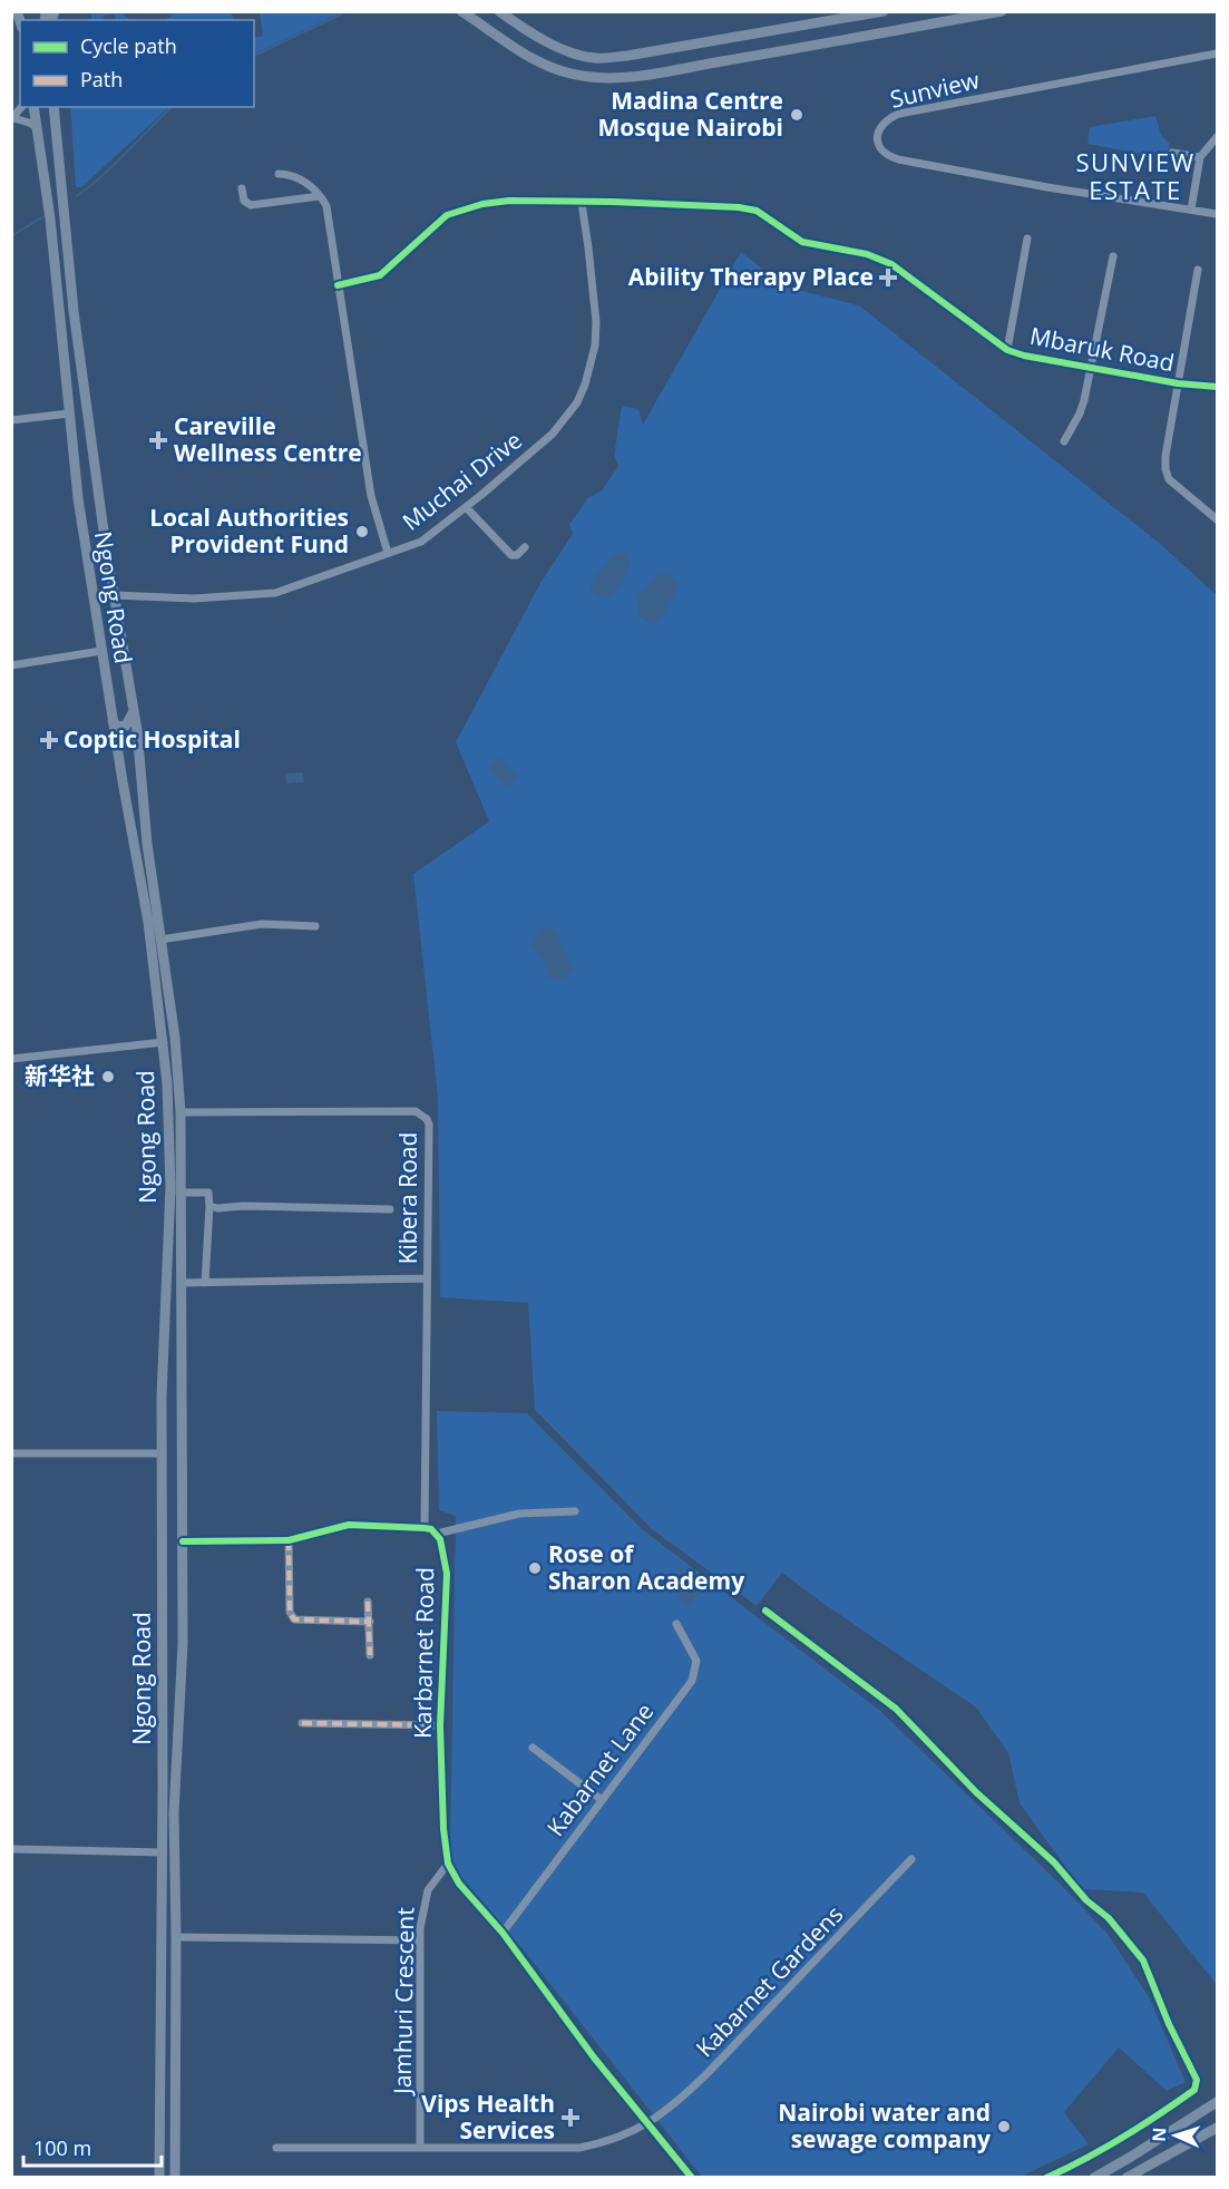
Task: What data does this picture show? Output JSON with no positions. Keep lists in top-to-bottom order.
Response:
{
  "streets": {
    "main road": ["Ngong Road", "Karbarnet Road"],
    "street": [
      "Sunview",
      "Mbaruk Road",
      "Muchai Drive",
      "Kibera Road",
      "Kabarnet Lane",
      "Kabarnet Gardens",
      "Jamhuri Crescent"
    ]
  },
  "crossings": [
    ["Mbaruk Road", "Muchai Drive"],
    ["Muchai Drive", "Ngong Road"],
    ["Ngong Road", "Kibera Road"],
    ["Ngong Road", "Karbarnet Road"],
    ["Kibera Road", "Karbarnet Road"],
    ["Karbarnet Road", "Kabarnet Lane"],
    ["Karbarnet Road", "Kabarnet Gardens"],
    ["Karbarnet Road", "Jamhuri Crescent"]
  ],
  "districts": ["SUNVIEW ESTATE"],
  "places": {
    "other": [
      "Madina Centre Mosque Nairobi",
      "Local Authorities Provident Fund",
      "新华社",
      "Rose of Sharon Academy",
      "Nairobi water and sewage company"
    ],
    "health": [
      "Ability Therapy Place",
      "Careville Wellness Centre",
      "Coptic Hospital",
      "Vips Health Services"
    ]
  },
  "legend": ["Cycle path", "Path"],
  "scale_bar": "100 m",
  "north": "left"
}
